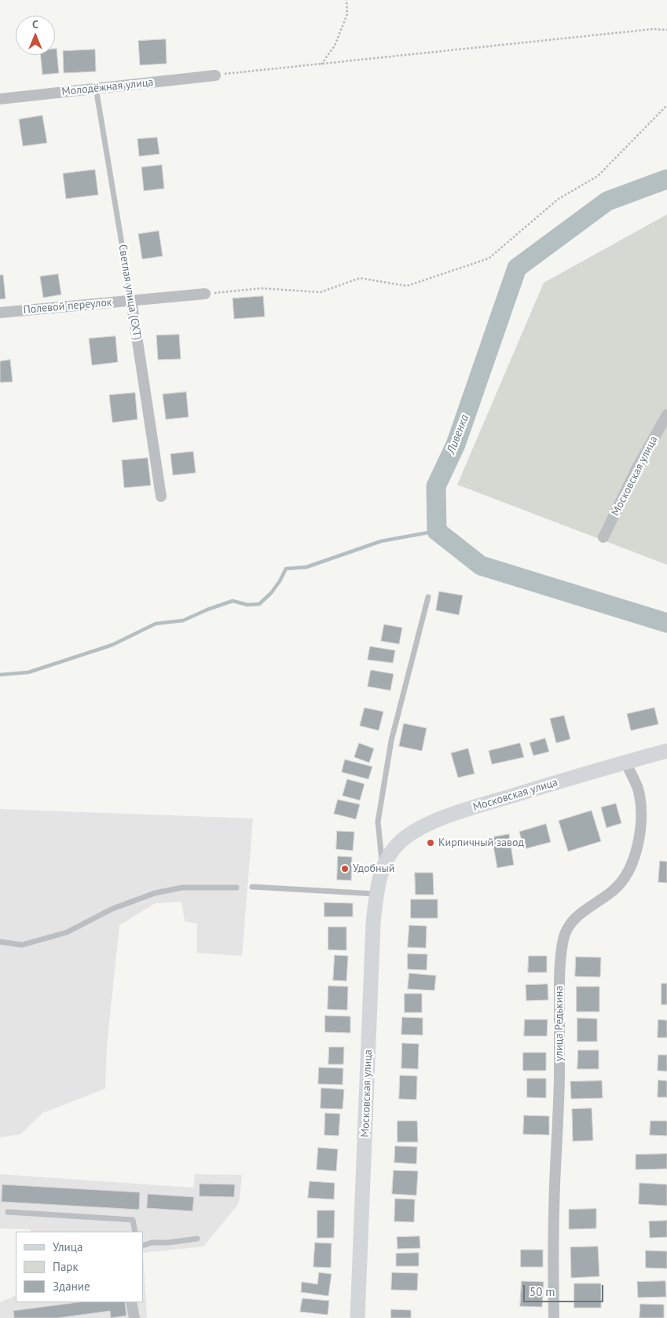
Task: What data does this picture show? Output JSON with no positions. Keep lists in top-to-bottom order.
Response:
{
  "streets": {
    "street": [
      "Молодёжная улица",
      "Светлая улица (СХТ)",
      "Полевой переулок",
      "Московская улица",
      "улица Редькина"
    ]
  },
  "crossings": [
    ["Молодёжная улица", "Светлая улица (СХТ)"],
    ["Светлая улица (СХТ)", "Полевой переулок"],
    ["Московская улица", "улица Редькина"]
  ],
  "water": ["Ливенка"],
  "places": ["Кирпичный завод", "Удобный"],
  "legend": ["Улица", "Парк", "Здание"],
  "scale_bar": "50 m",
  "north": "top"
}
